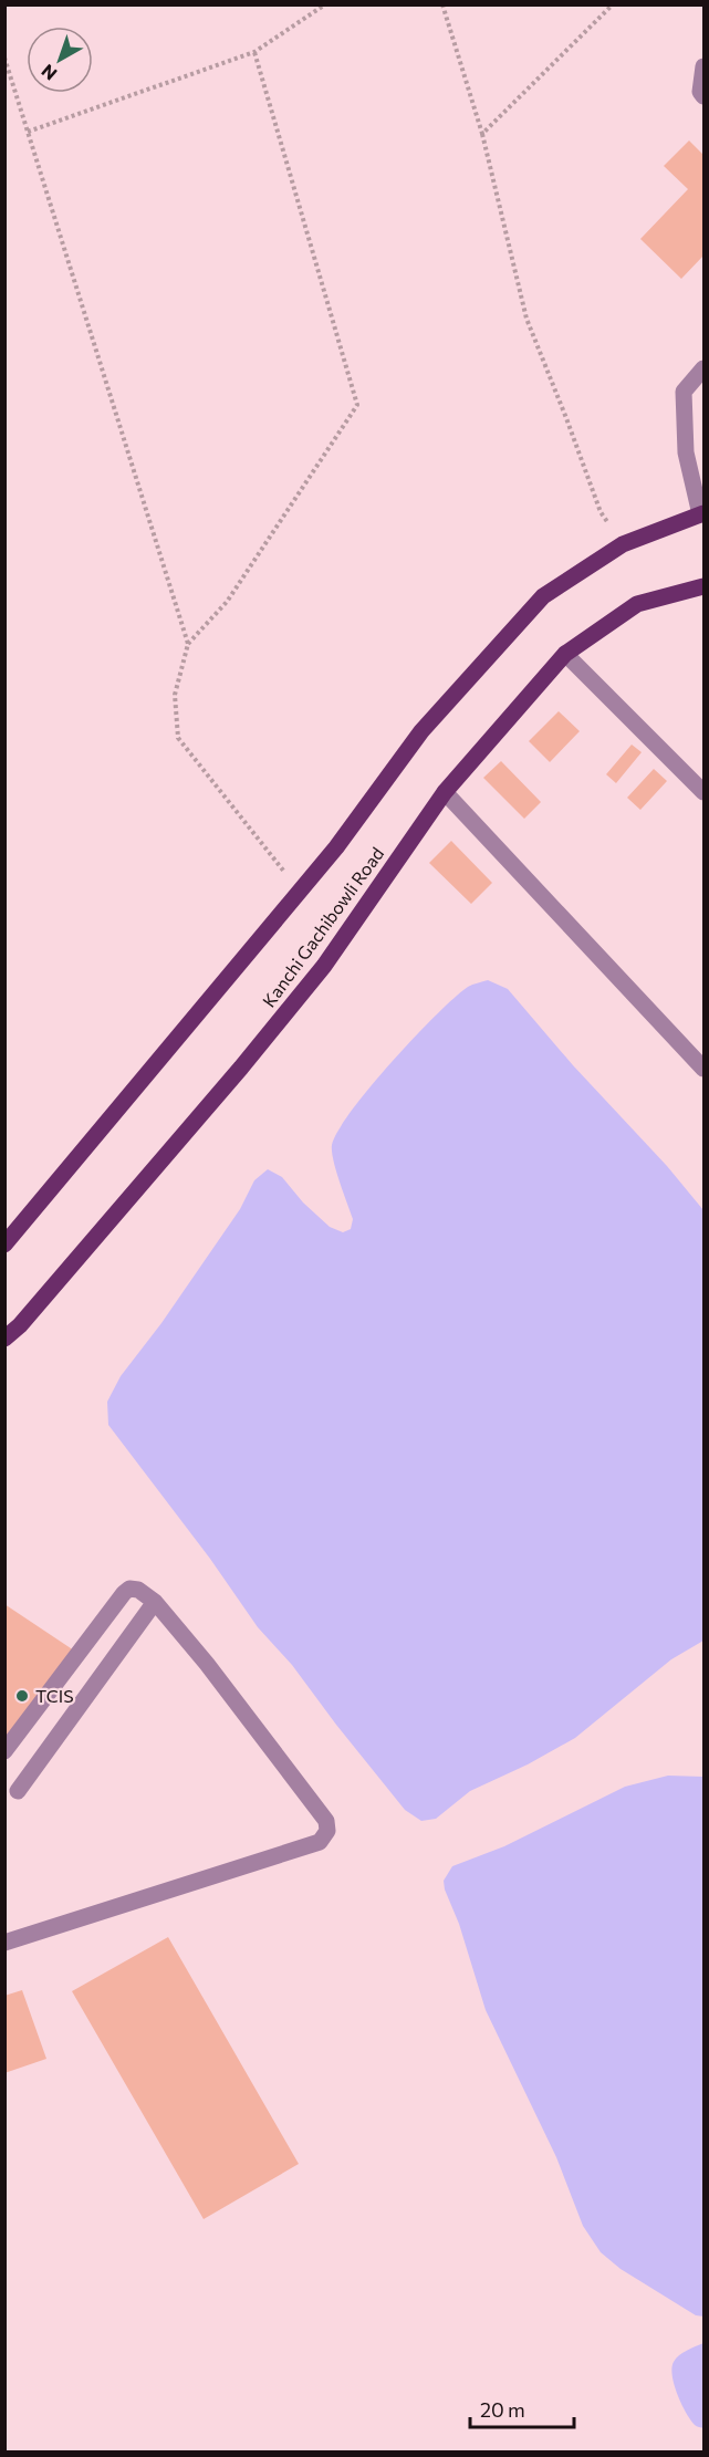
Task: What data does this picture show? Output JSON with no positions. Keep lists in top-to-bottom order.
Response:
{
  "streets": {
    "main road": ["Kanchi Gachibowli Road"]
  },
  "places": ["TCIS"],
  "scale_bar": "20 m",
  "north": "bottom left"
}
